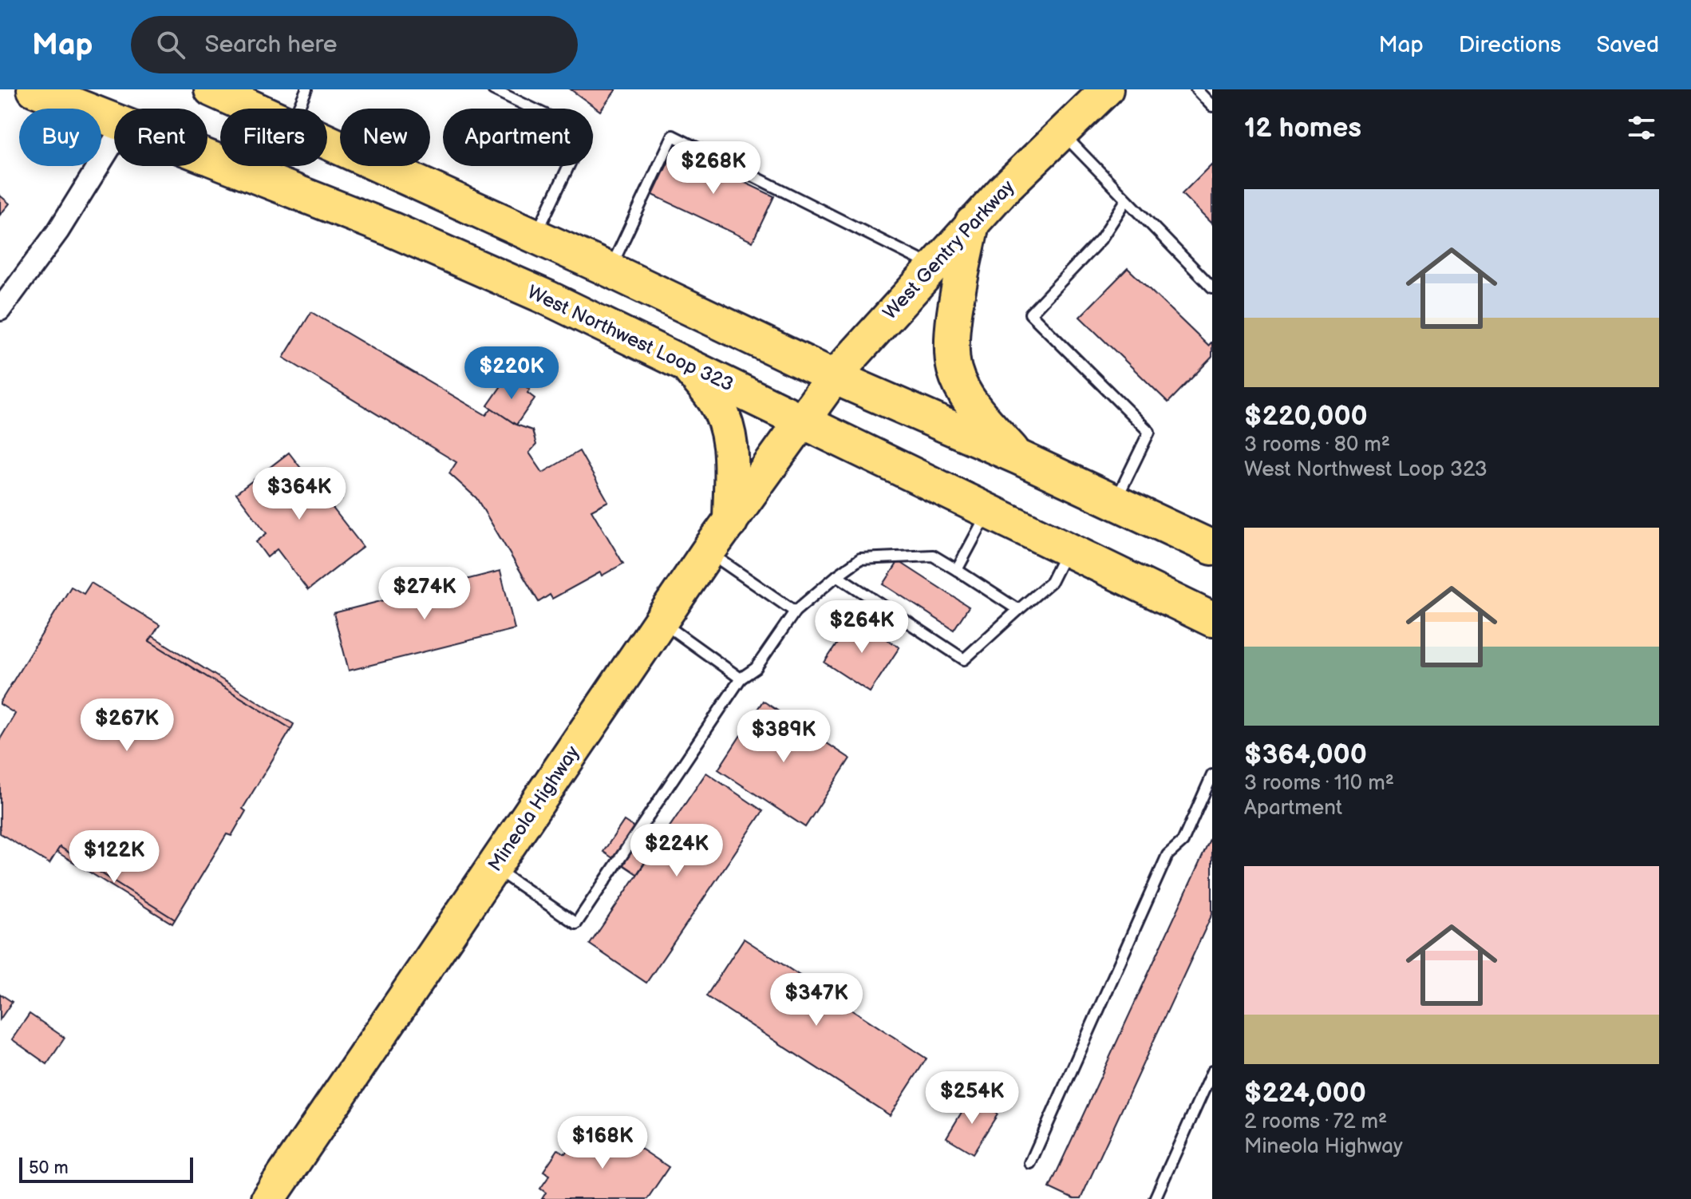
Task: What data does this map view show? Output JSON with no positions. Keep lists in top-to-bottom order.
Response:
{
  "streets": {
    "highway": ["West Gentry Parkway", "West Northwest Loop 323", "Mineola Highway"]
  },
  "crossings": [
    ["West Gentry Parkway", "West Northwest Loop 323"],
    ["West Gentry Parkway", "Mineola Highway"],
    ["West Northwest Loop 323", "Mineola Highway"]
  ],
  "scale_bar": "50 m",
  "page": {
    "header": "Map",
    "search": "Search here",
    "nav": ["Map", "Directions", "Saved"],
    "heading": "12 homes",
    "chip": [
      "Buy",
      "Rent",
      "Filters",
      "New",
      "Apartment"
    ],
    "price": [
      "$268K",
      "$220K",
      "$364K",
      "$274K",
      "$264K",
      "$267K",
      "$389K",
      "$224K",
      "$122K",
      "$347K",
      "$254K",
      "$168K"
    ],
    "list": [
      {
        "name": "$220,000",
        "note": "3 rooms · 80 m² · West Northwest Loop 323"
      },
      {
        "name": "$364,000",
        "note": "3 rooms · 110 m² · Apartment"
      },
      {
        "name": "$224,000",
        "note": "2 rooms · 72 m² · Mineola Highway"
      }
    ],
    "scale": "50 m"
  }
}
